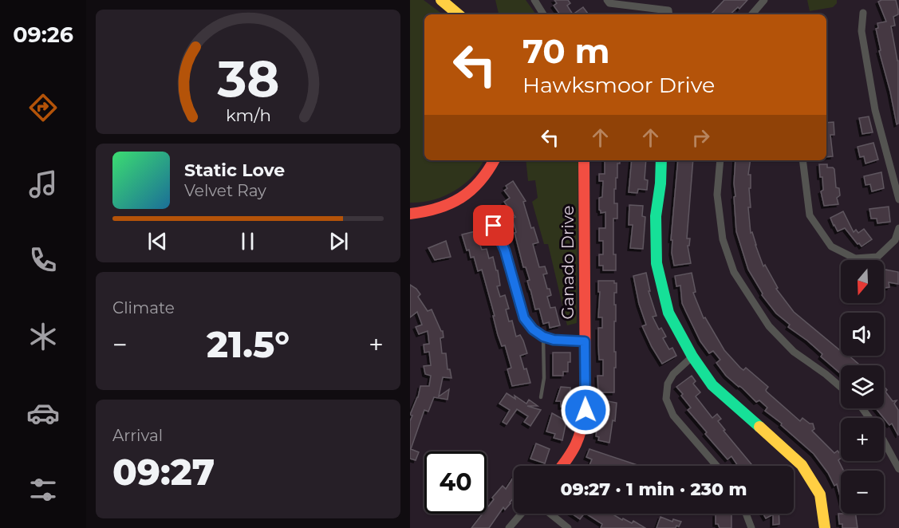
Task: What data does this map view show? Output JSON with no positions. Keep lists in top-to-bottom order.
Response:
{
  "streets": {
    "street": ["Ganado Drive"]
  },
  "north": "bottom",
  "page": {
    "tabs": "09:26",
    "turn": ["70 m", "Hawksmoor Drive"],
    "song": ["Static Love", "Velvet Ray"],
    "map_buttons": ["+", "−"],
    "tile": [
      "Climate",
      ["Arrival", "09:27"]
    ],
    "heat": ["−", "21.5°", "+"],
    "limit": "40",
    "trip": "09:27 · 1 min · 230 m",
    "gauge": ["38", "km/h"]
  }
}
